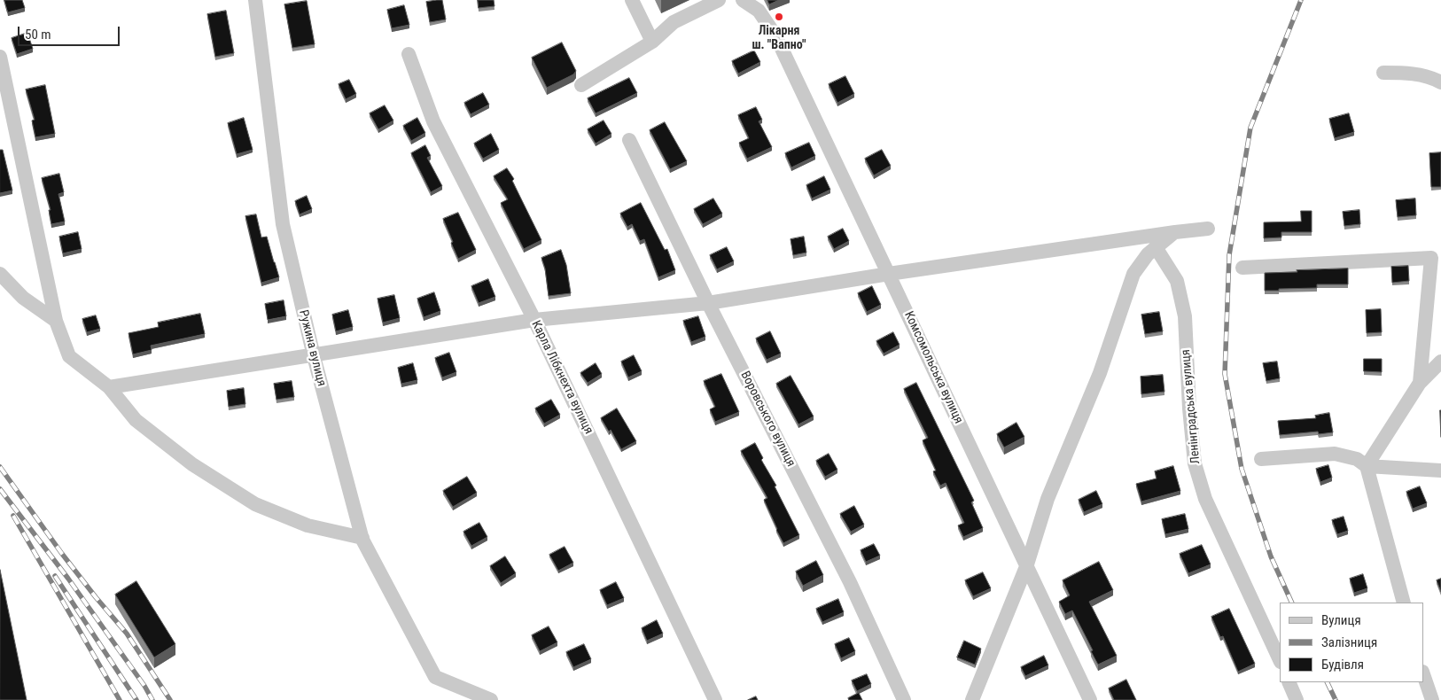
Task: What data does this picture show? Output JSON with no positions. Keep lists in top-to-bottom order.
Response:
{
  "streets": {
    "street": [
      "Ружина вулиця",
      "Комсомольська вулиця",
      "Карла Лібкнехта вулиця",
      "Ленінградська вулиця",
      "Воровського вулиця"
    ]
  },
  "places": ["Лікарня ш. \"Вапно\""],
  "legend": ["Вулиця", "Залізниця", "Будівля"],
  "scale_bar": "50 m"
}
